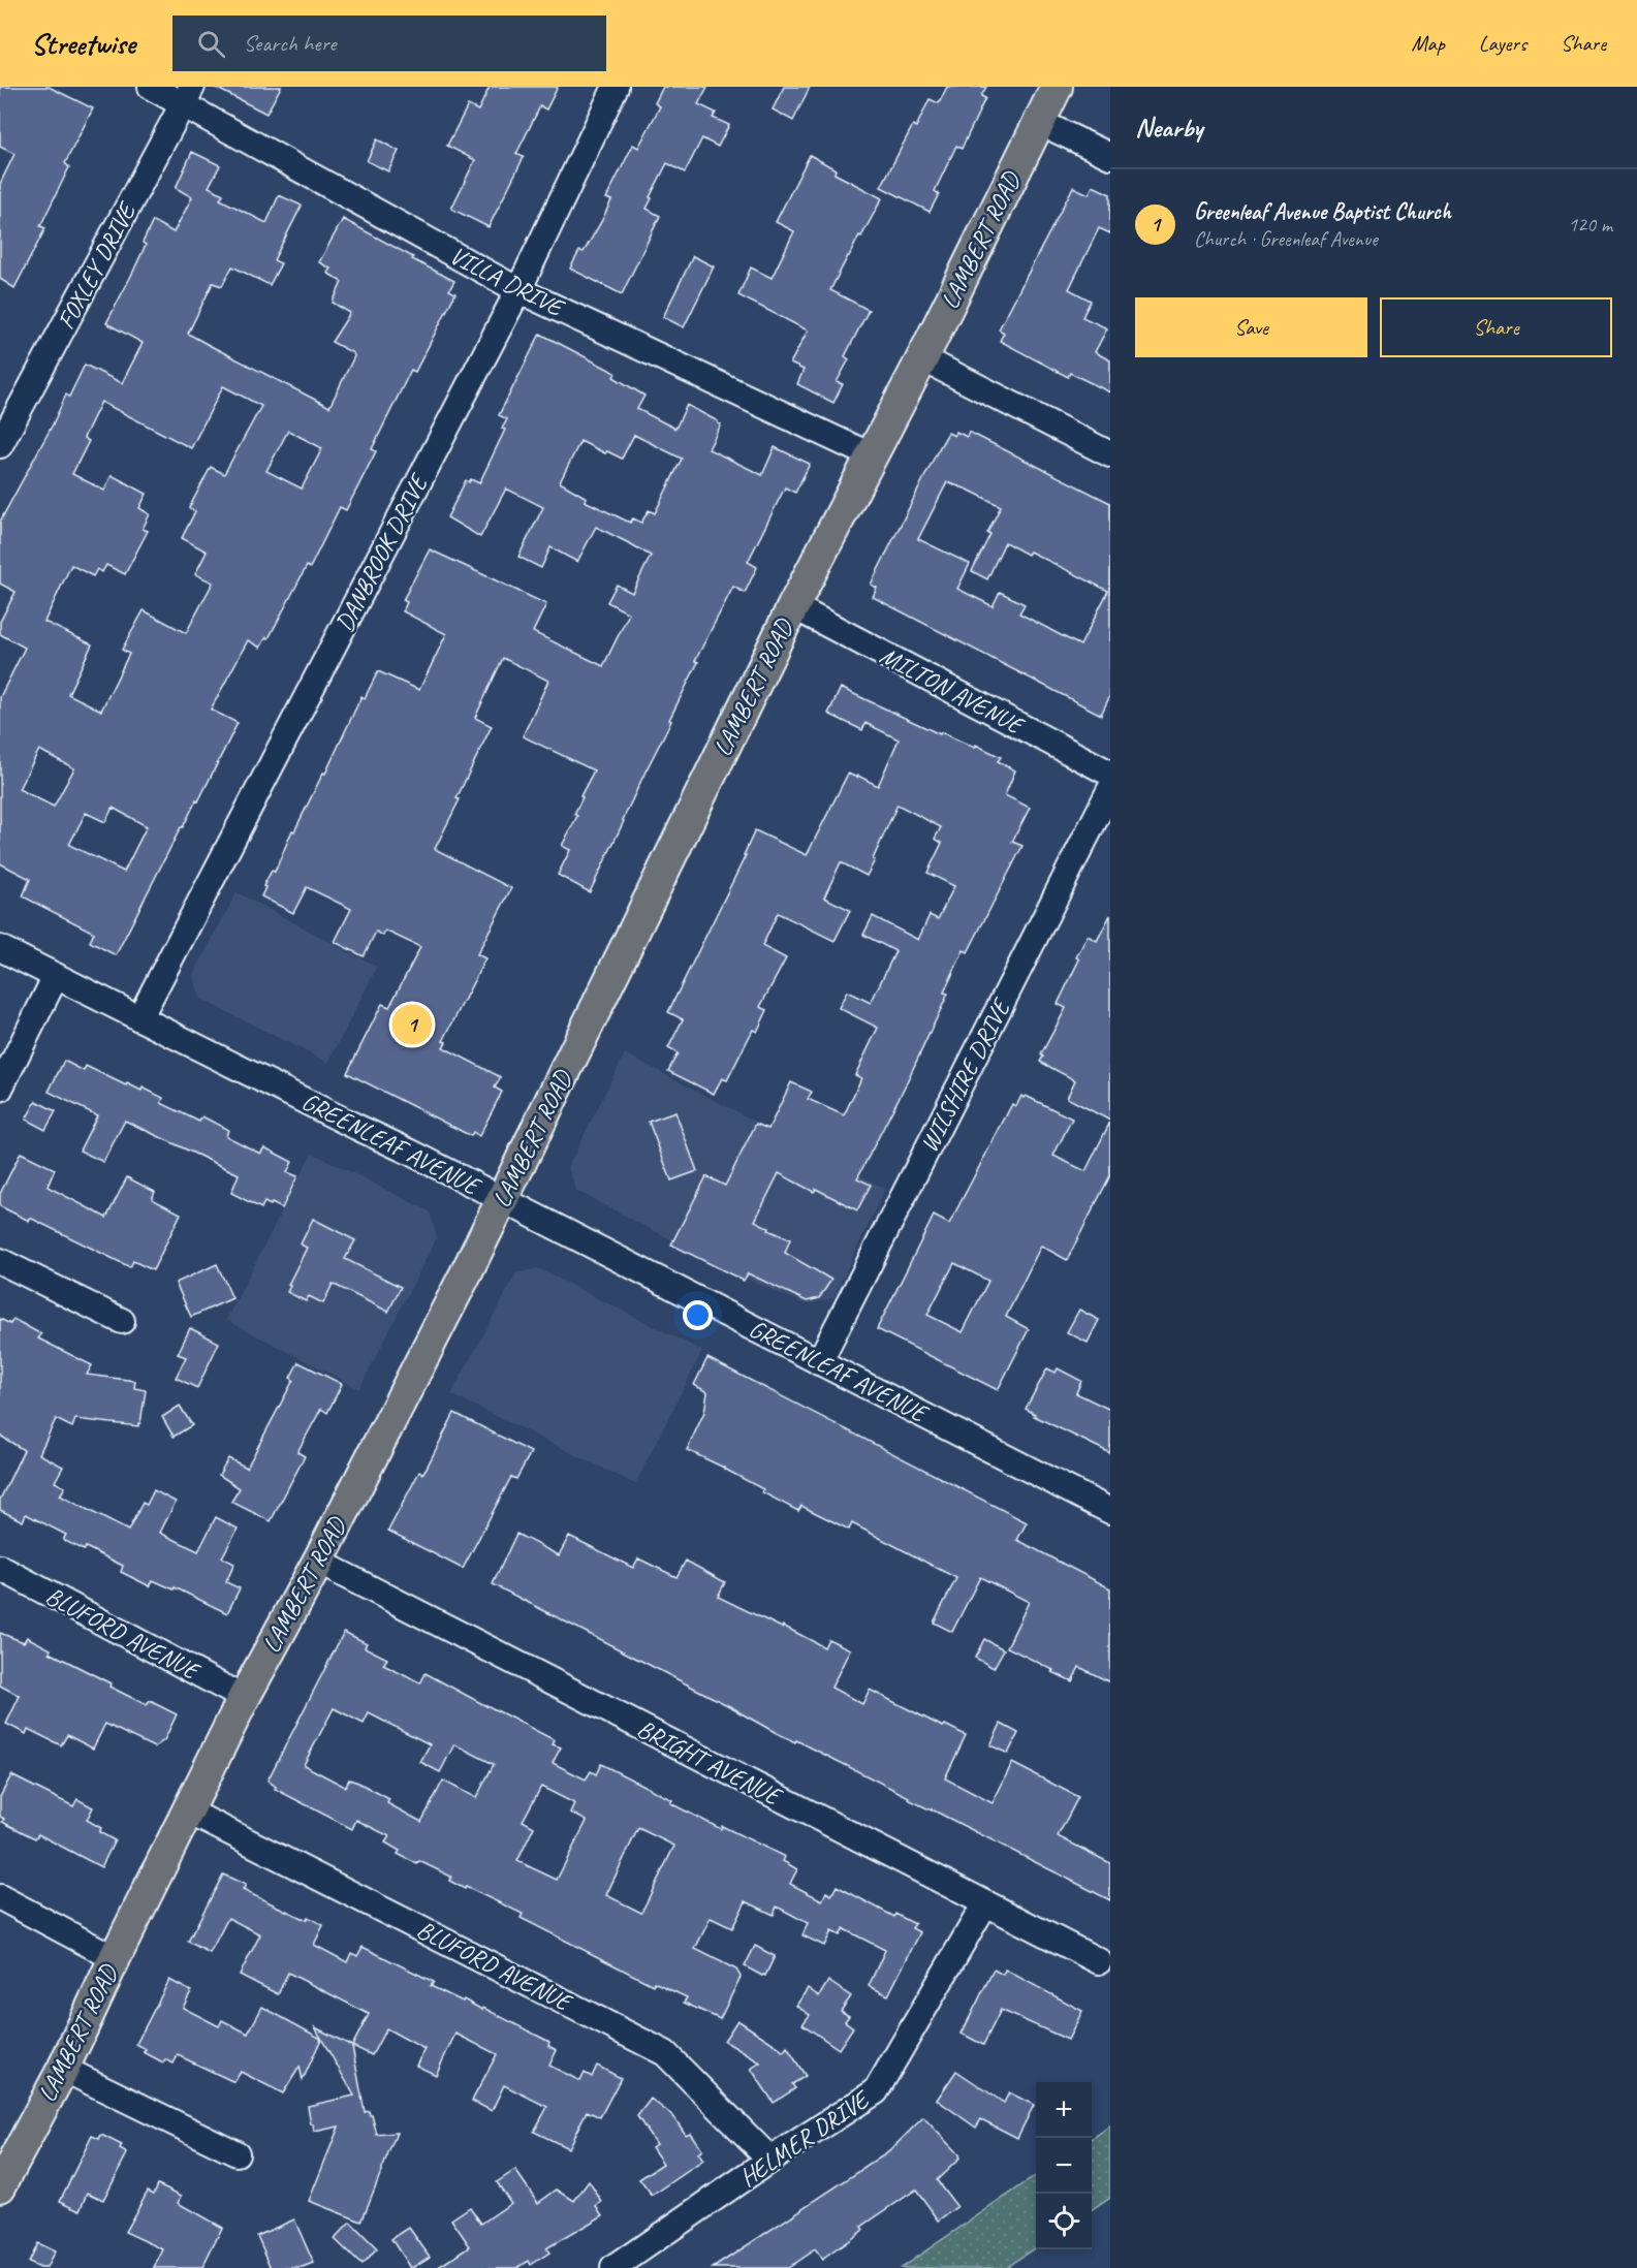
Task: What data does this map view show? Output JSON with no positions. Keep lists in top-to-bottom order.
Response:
{
  "streets": {
    "main road": ["LAMBERT ROAD"],
    "street": [
      "FOXLEY DRIVE",
      "VILLA DRIVE",
      "DANBROOK DRIVE",
      "MILTON AVENUE",
      "WILSHIRE DRIVE",
      "GREENLEAF AVENUE",
      "BLUFORD AVENUE",
      "BRIGHT AVENUE",
      "HELMER DRIVE"
    ]
  },
  "crossings": [
    ["LAMBERT ROAD", "VILLA DRIVE"],
    ["LAMBERT ROAD", "MILTON AVENUE"],
    ["LAMBERT ROAD", "GREENLEAF AVENUE"],
    ["LAMBERT ROAD", "BLUFORD AVENUE"],
    ["LAMBERT ROAD", "BRIGHT AVENUE"],
    ["FOXLEY DRIVE", "VILLA DRIVE"],
    ["VILLA DRIVE", "DANBROOK DRIVE"],
    ["DANBROOK DRIVE", "GREENLEAF AVENUE"],
    ["WILSHIRE DRIVE", "GREENLEAF AVENUE"],
    ["BLUFORD AVENUE", "HELMER DRIVE"],
    ["BRIGHT AVENUE", "HELMER DRIVE"]
  ],
  "page": {
    "header": "Streetwise",
    "search": "Search here",
    "nav": ["Map", "Layers", "Share"],
    "heading": "Nearby",
    "list": [
      {
        "mark": "1",
        "name": "Greenleaf Avenue Baptist Church",
        "note": "Church · Greenleaf Avenue",
        "value": "120 m"
      }
    ],
    "buttons": ["Save", "Share"],
    "pins": "1",
    "map_buttons": ["+", "−"]
  }
}
